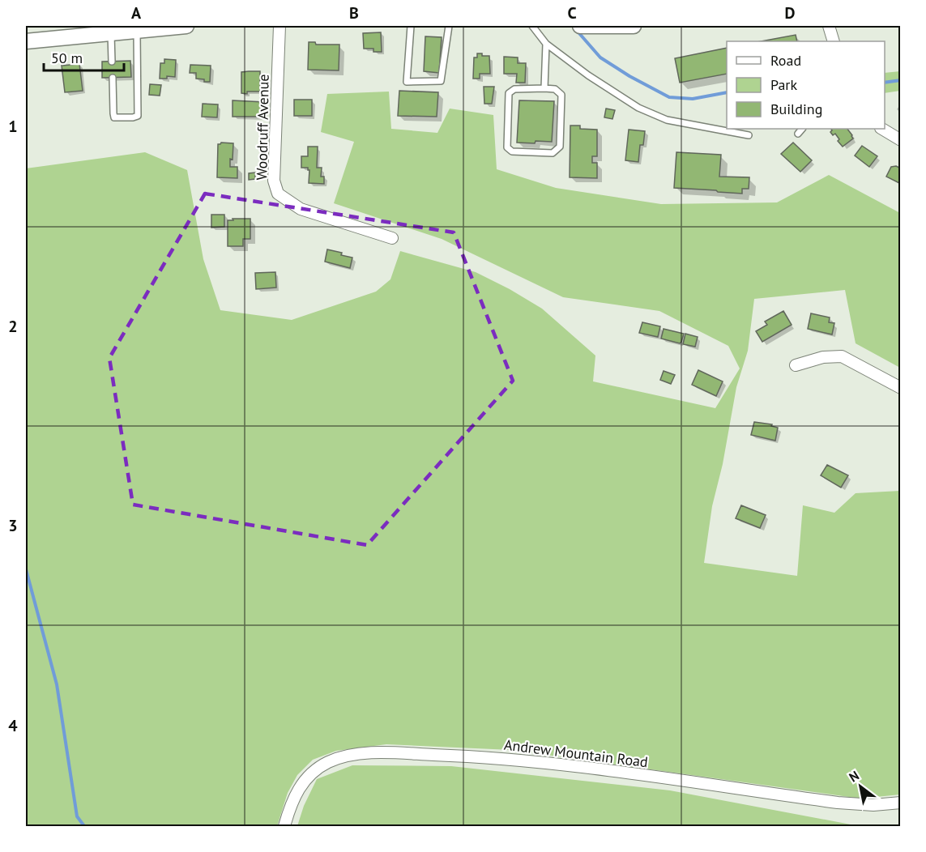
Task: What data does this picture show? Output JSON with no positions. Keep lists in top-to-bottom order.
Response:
{
  "streets": {
    "street": ["Woodruff Avenue", "Andrew Mountain Road"]
  },
  "legend": ["Road", "Park", "Building"],
  "scale_bar": "50 m",
  "north": "top left",
  "grid": {
    "columns": [
      "A",
      "B",
      "C",
      "D"
    ],
    "rows": [
      "1",
      "2",
      "3",
      "4"
    ]
  }
}
